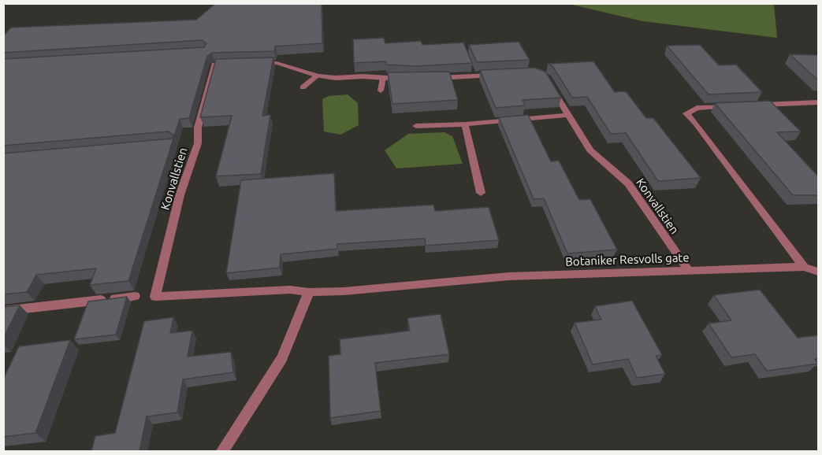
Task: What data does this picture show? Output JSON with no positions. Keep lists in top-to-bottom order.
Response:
{
  "streets": {
    "street": ["Konvallstien", "Botaniker Resvolls gate"]
  },
  "crossings": [
    ["Konvallstien", "Botaniker Resvolls gate"]
  ]
}
